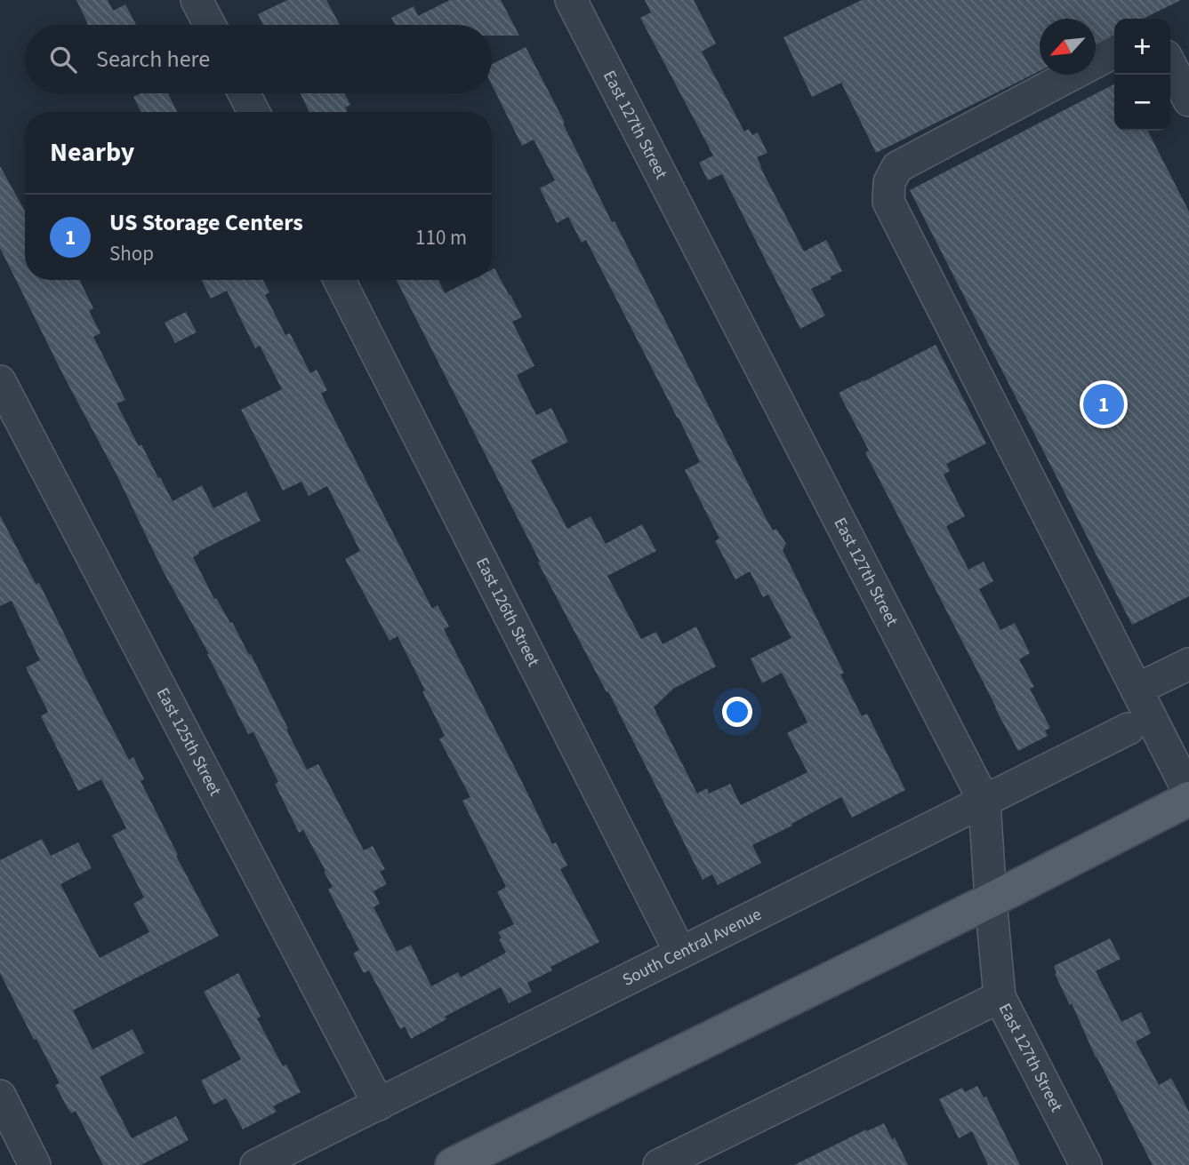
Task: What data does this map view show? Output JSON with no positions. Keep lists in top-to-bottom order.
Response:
{
  "streets": {
    "street": [
      "East 127th Street",
      "East 126th Street",
      "East 125th Street",
      "South Central Avenue"
    ]
  },
  "crossings": [
    ["East 127th Street", "South Central Avenue"],
    ["East 126th Street", "South Central Avenue"],
    ["East 125th Street", "South Central Avenue"]
  ],
  "north": "bottom left",
  "page": {
    "map_buttons": ["+", "−"],
    "search": "Search here",
    "heading": "Nearby",
    "list": [
      {
        "mark": "1",
        "name": "US Storage Centers",
        "note": "Shop",
        "value": "110 m"
      }
    ],
    "pins": "1"
  }
}
